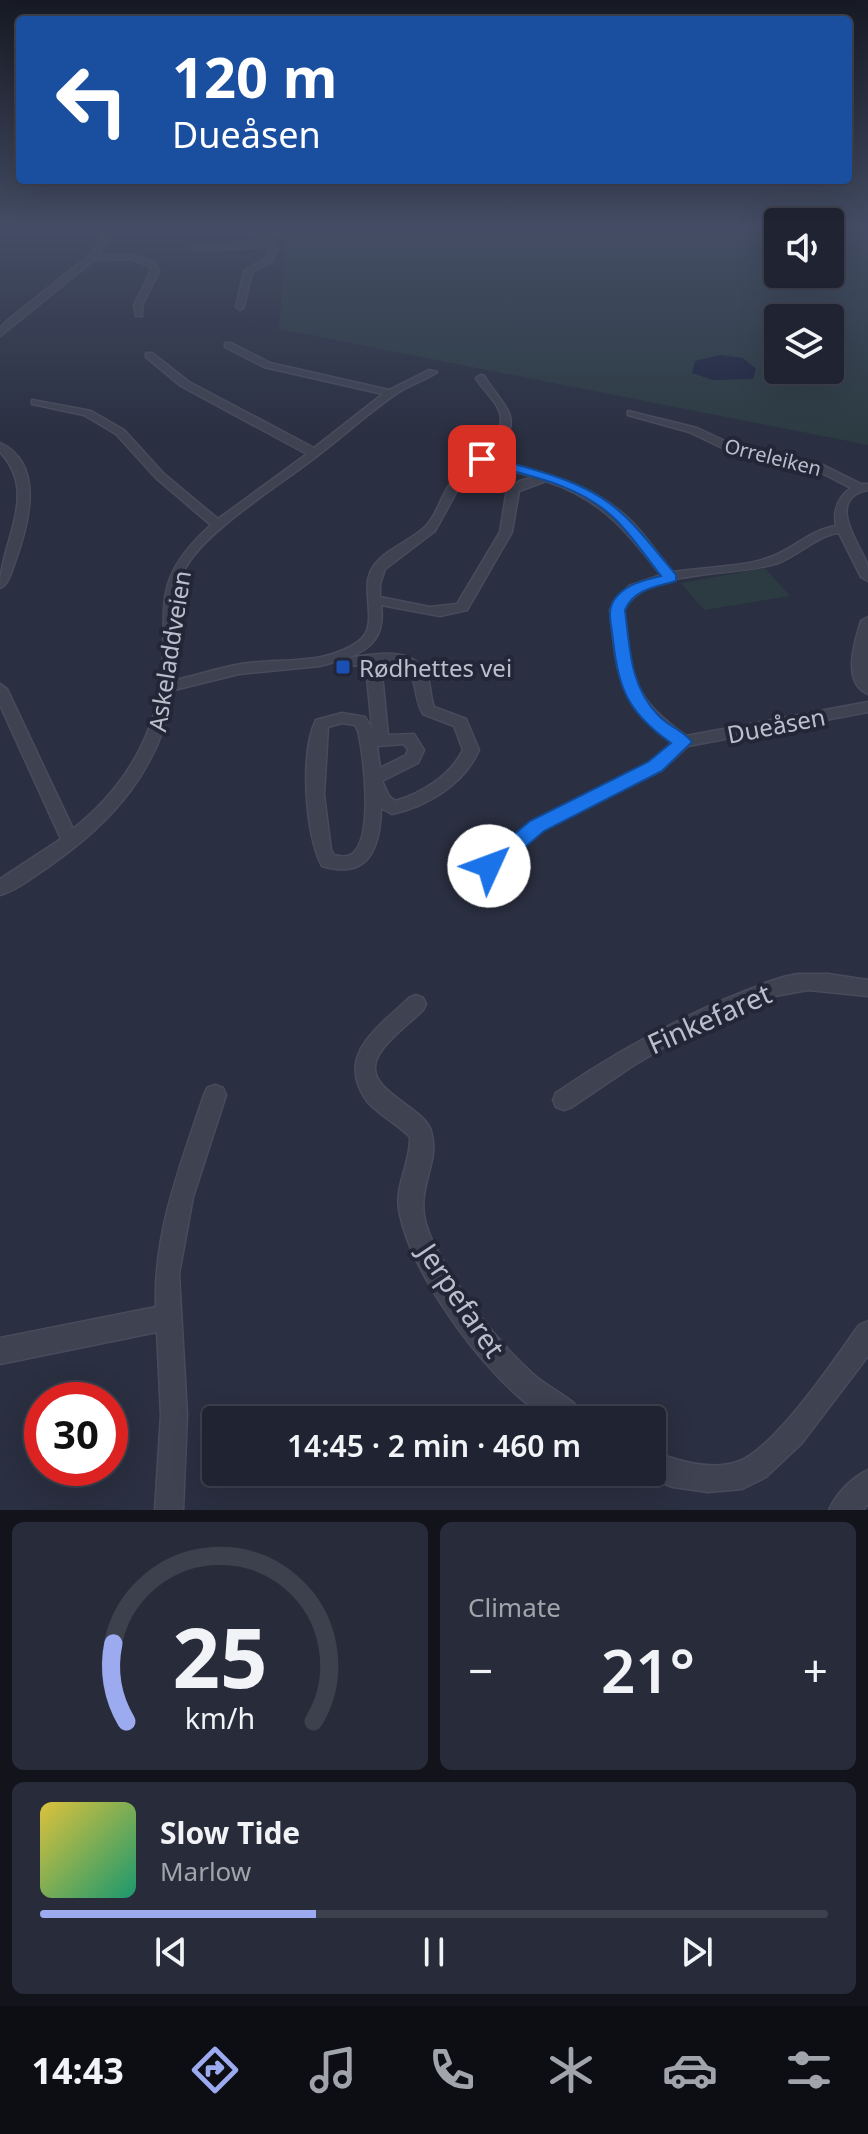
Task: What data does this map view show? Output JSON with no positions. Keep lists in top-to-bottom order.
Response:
{
  "streets": {
    "street": [
      "Orreleiken",
      "Askeladdveien",
      "Dueåsen",
      "Finkefaret",
      "Jerpefaret"
    ]
  },
  "places": {
    "transit": ["Rødhettes vei"]
  },
  "page": {
    "turn": ["120 m", "Dueåsen"],
    "limit": "30",
    "trip": "14:45 · 2 min · 460 m",
    "tile": "Climate",
    "heat": ["−", "21°", "+"],
    "song": ["Slow Tide", "Marlow"],
    "tabs": "14:43",
    "gauge": ["25", "km/h"]
  }
}
